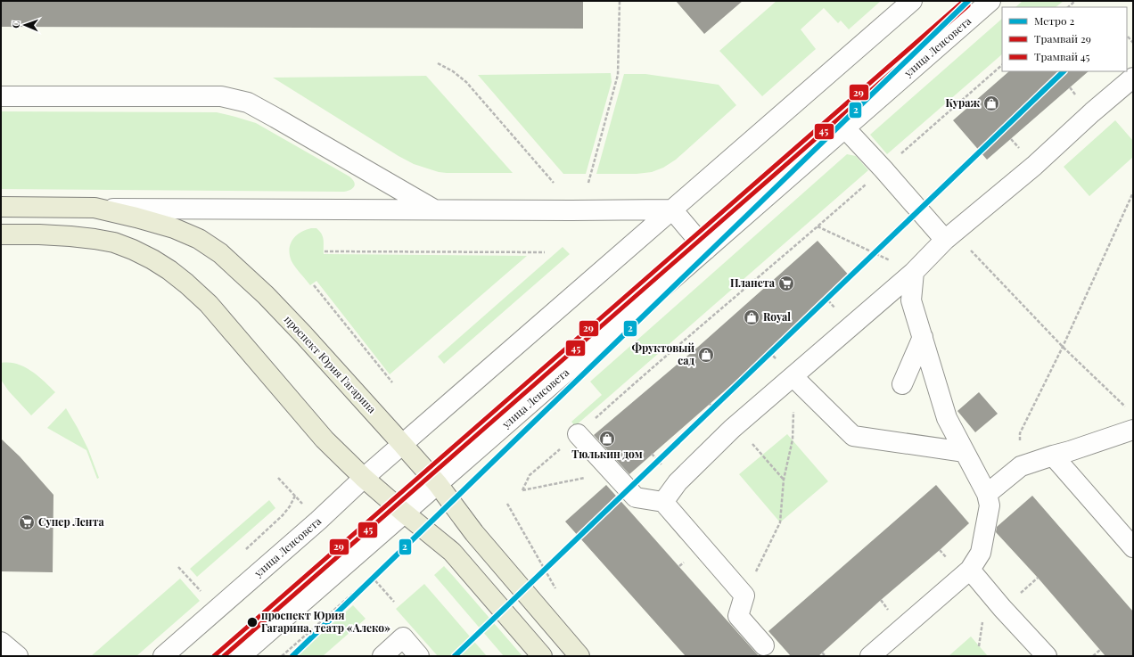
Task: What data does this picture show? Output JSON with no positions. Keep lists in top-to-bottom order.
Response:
{
  "streets": {
    "main road": ["проспект Юрия Гагарина"],
    "street": ["улица Ленсовета"]
  },
  "crossings": [
    ["улица Ленсовета", "проспект Юрия Гагарина"]
  ],
  "places": {
    "shop": [
      "Кураж",
      "Royal",
      "Фруктовый сад",
      "Тюлькин дом"
    ],
    "supermarket": ["Планета", "Супер Лента"],
    "other": ["проспект Юрия Гагарина, театр «Алеко»"]
  },
  "lines": ["metro line 2", "tram line 29", "tram line 45"],
  "legend": ["Метро 2", "Трамвай 29", "Трамвай 45"],
  "north": "left"
}
